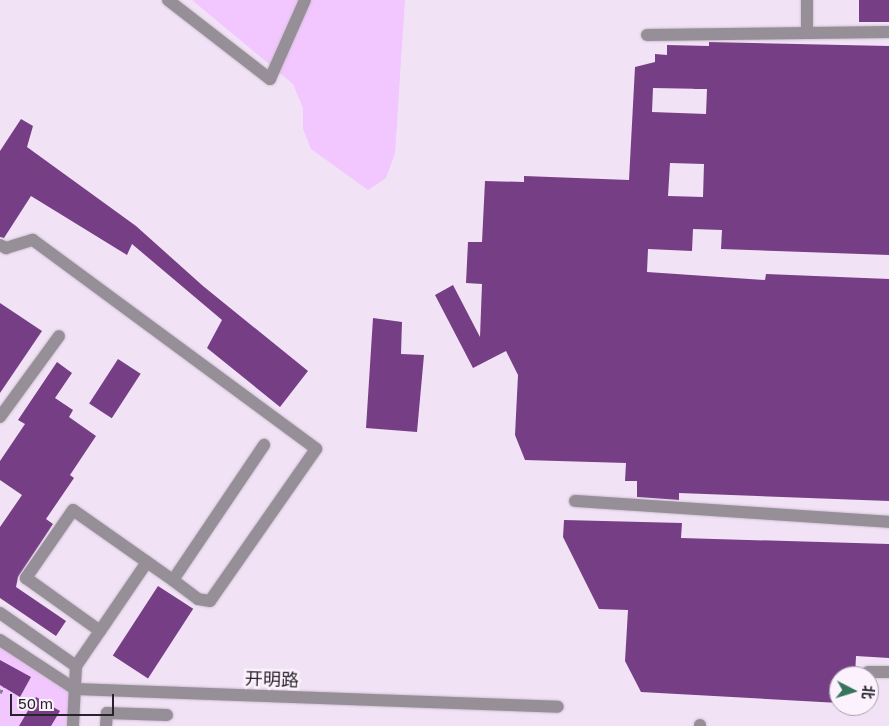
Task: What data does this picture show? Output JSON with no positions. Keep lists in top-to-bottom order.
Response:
{
  "streets": {
    "street": ["开明路"]
  },
  "scale_bar": "50 m",
  "north": "right"
}
